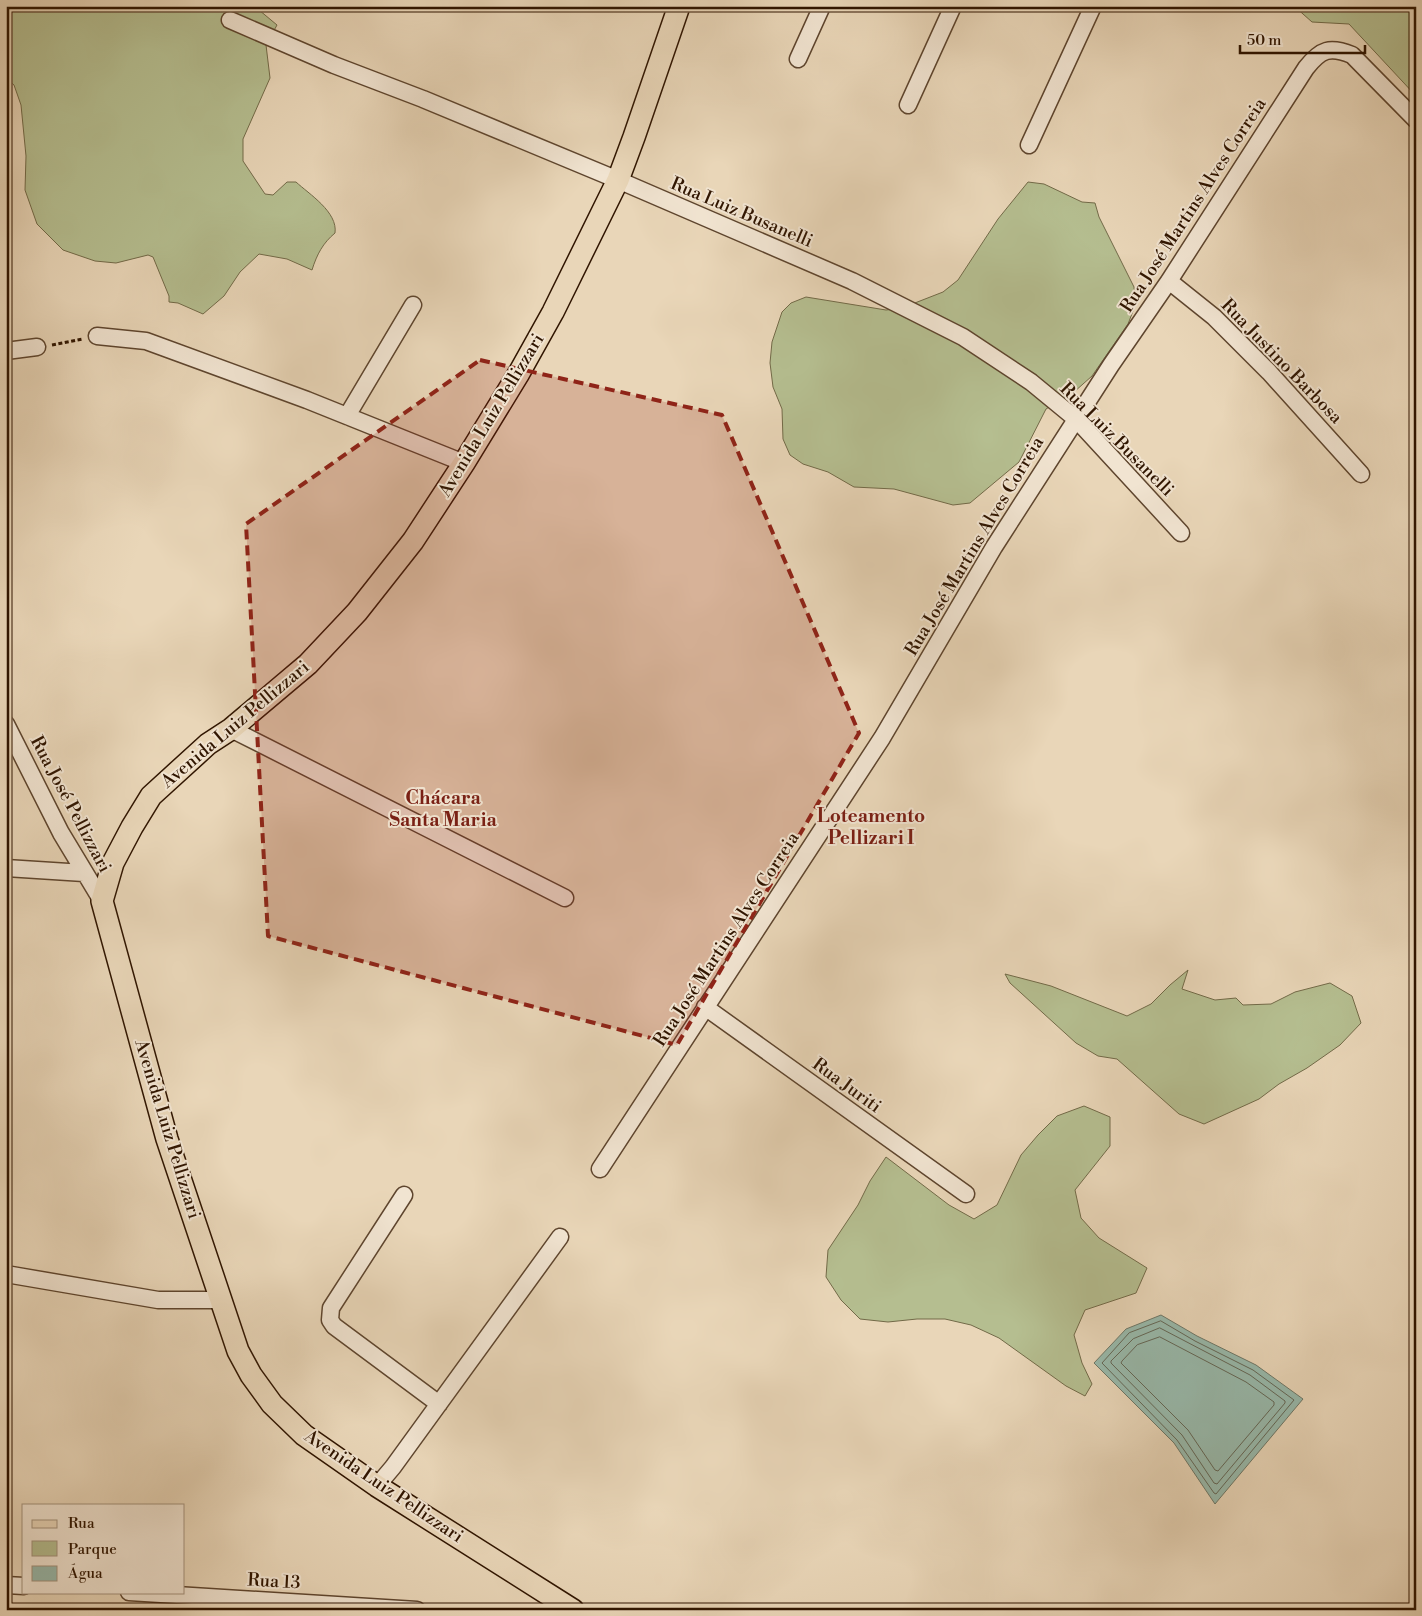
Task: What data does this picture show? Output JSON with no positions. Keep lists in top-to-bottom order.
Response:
{
  "streets": {
    "main road": ["Avenida Luiz Pellizzari"],
    "street": [
      "Rua José Martins Alves Correia",
      "Rua Luiz Busanelli",
      "Rua Justino Barbosa",
      "Rua José Pellizzari",
      "Rua Juriti",
      "Rua 13"
    ]
  },
  "crossings": [
    ["Rua José Martins Alves Correia", "Rua Luiz Busanelli"],
    ["Rua José Martins Alves Correia", "Rua Justino Barbosa"],
    ["Rua José Martins Alves Correia", "Rua Juriti"],
    ["Rua Luiz Busanelli", "Avenida Luiz Pellizzari"],
    ["Avenida Luiz Pellizzari", "Rua José Pellizzari"]
  ],
  "districts": ["Chácara Santa Maria", "Loteamento Pellizari I"],
  "legend": ["Rua", "Parque", "Água"],
  "scale_bar": "50 m"
}
